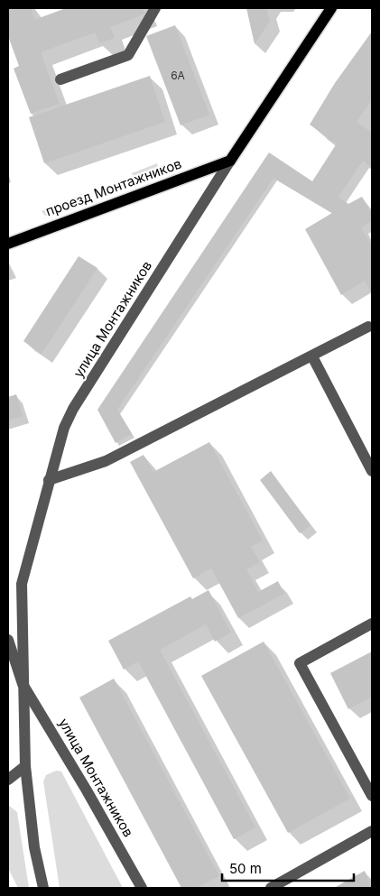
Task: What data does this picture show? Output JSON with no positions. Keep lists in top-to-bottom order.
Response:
{
  "streets": {
    "main road": ["проезд Монтажников", "улица Монтажников"]
  },
  "crossings": [
    ["проезд Монтажников", "улица Монтажников"]
  ],
  "house_numbers": ["6А"],
  "scale_bar": "50 m"
}
